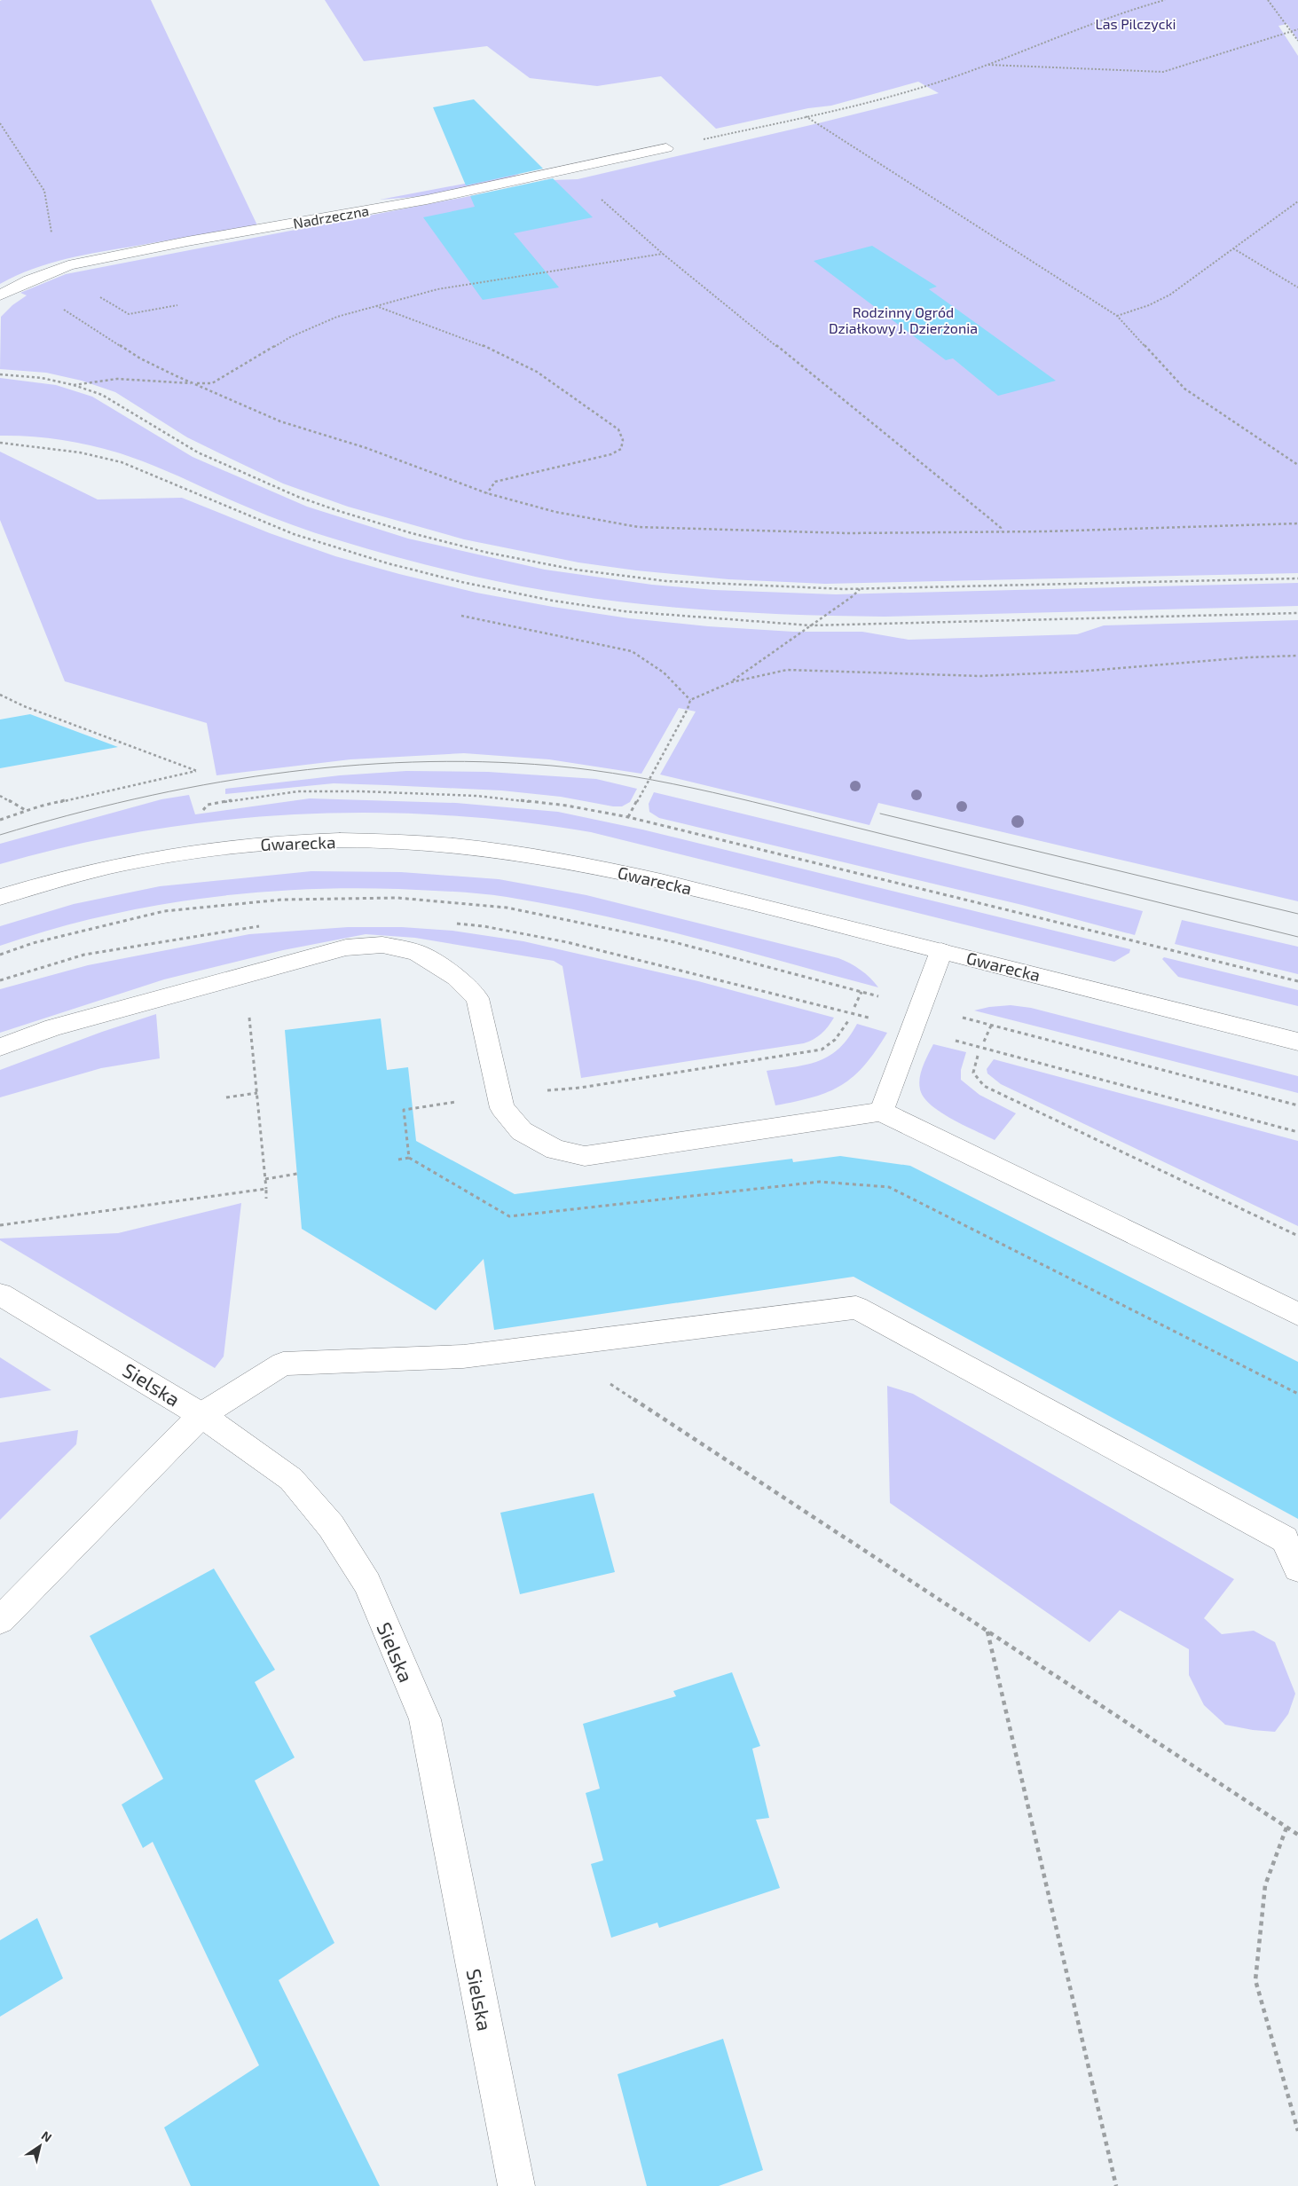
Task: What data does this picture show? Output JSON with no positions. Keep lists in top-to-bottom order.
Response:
{
  "streets": {
    "street": ["Nadrzeczna", "Gwarecka", "Sielska"]
  },
  "parks": ["Las Pilczycki", "Rodzinny Ogród Działkowy J. Dzierżonia"],
  "north": "top right"
}
